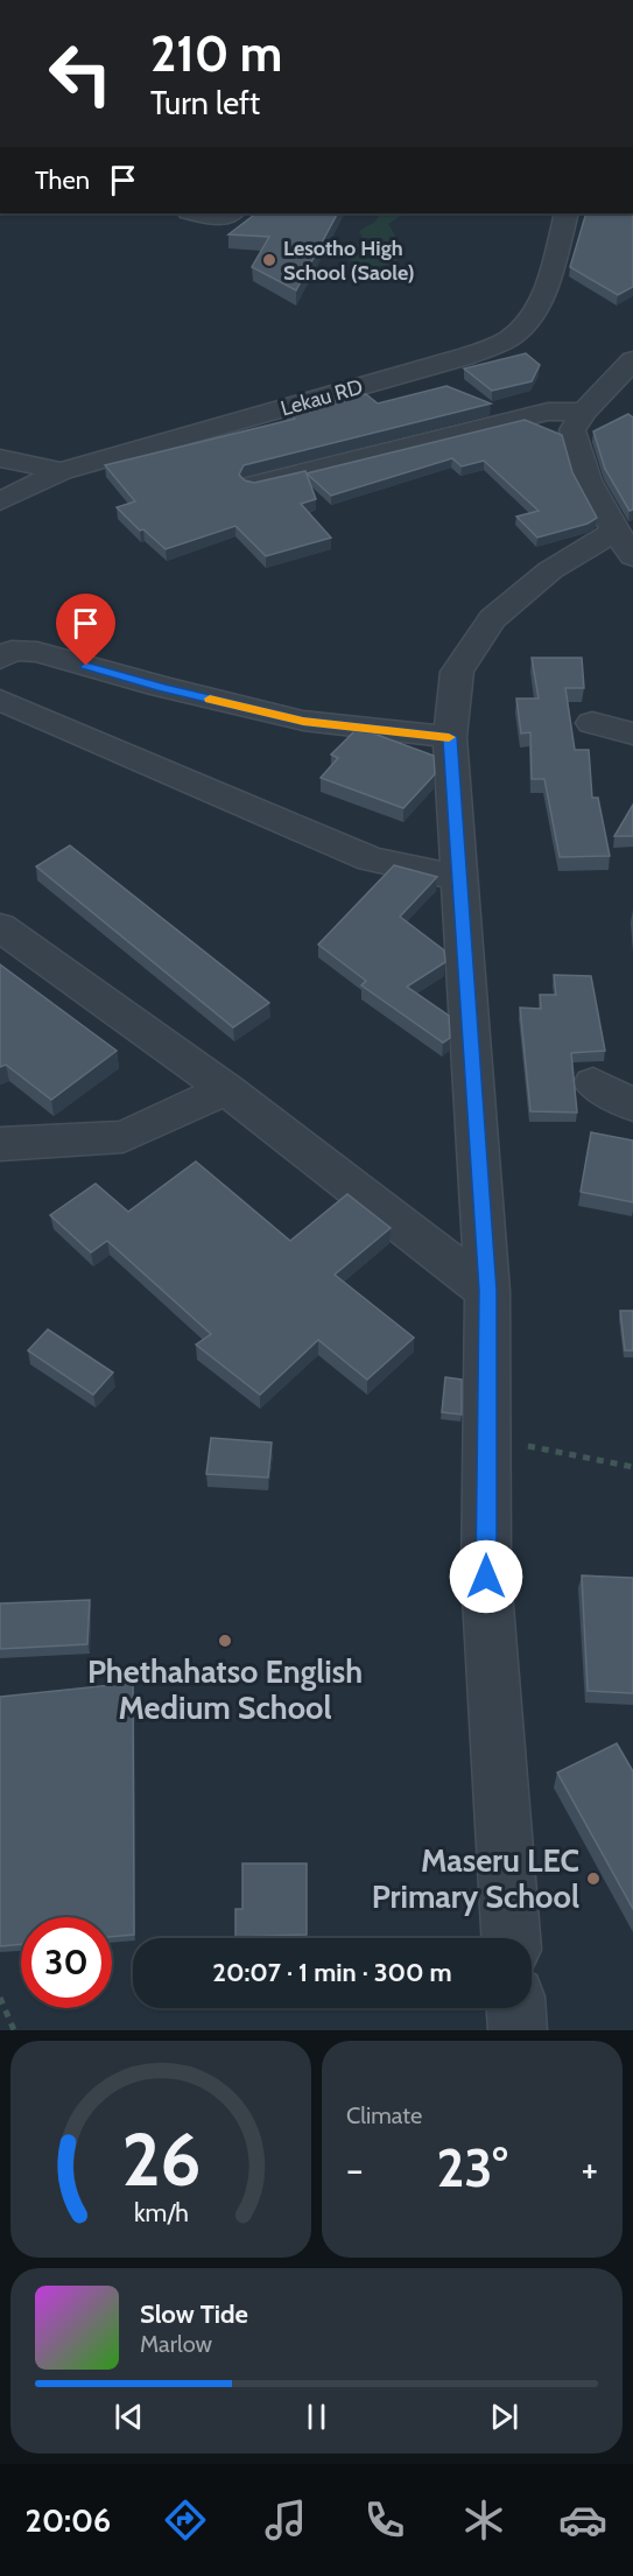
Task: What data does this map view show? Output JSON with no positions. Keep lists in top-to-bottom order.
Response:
{
  "streets": {
    "street": ["Lekau RD"]
  },
  "places": ["Lesotho High School (Saole)", "Phethahatso English Medium School", "Maseru LEC Primary School"],
  "page": {
    "turn": ["210 m", "Turn left"],
    "then": "Then",
    "limit": "30",
    "trip": "20:07 · 1 min · 300 m",
    "tile": "Climate",
    "heat": ["−", "23°", "+"],
    "song": ["Slow Tide", "Marlow"],
    "tabs": "20:06",
    "gauge": ["26", "km/h"]
  }
}
